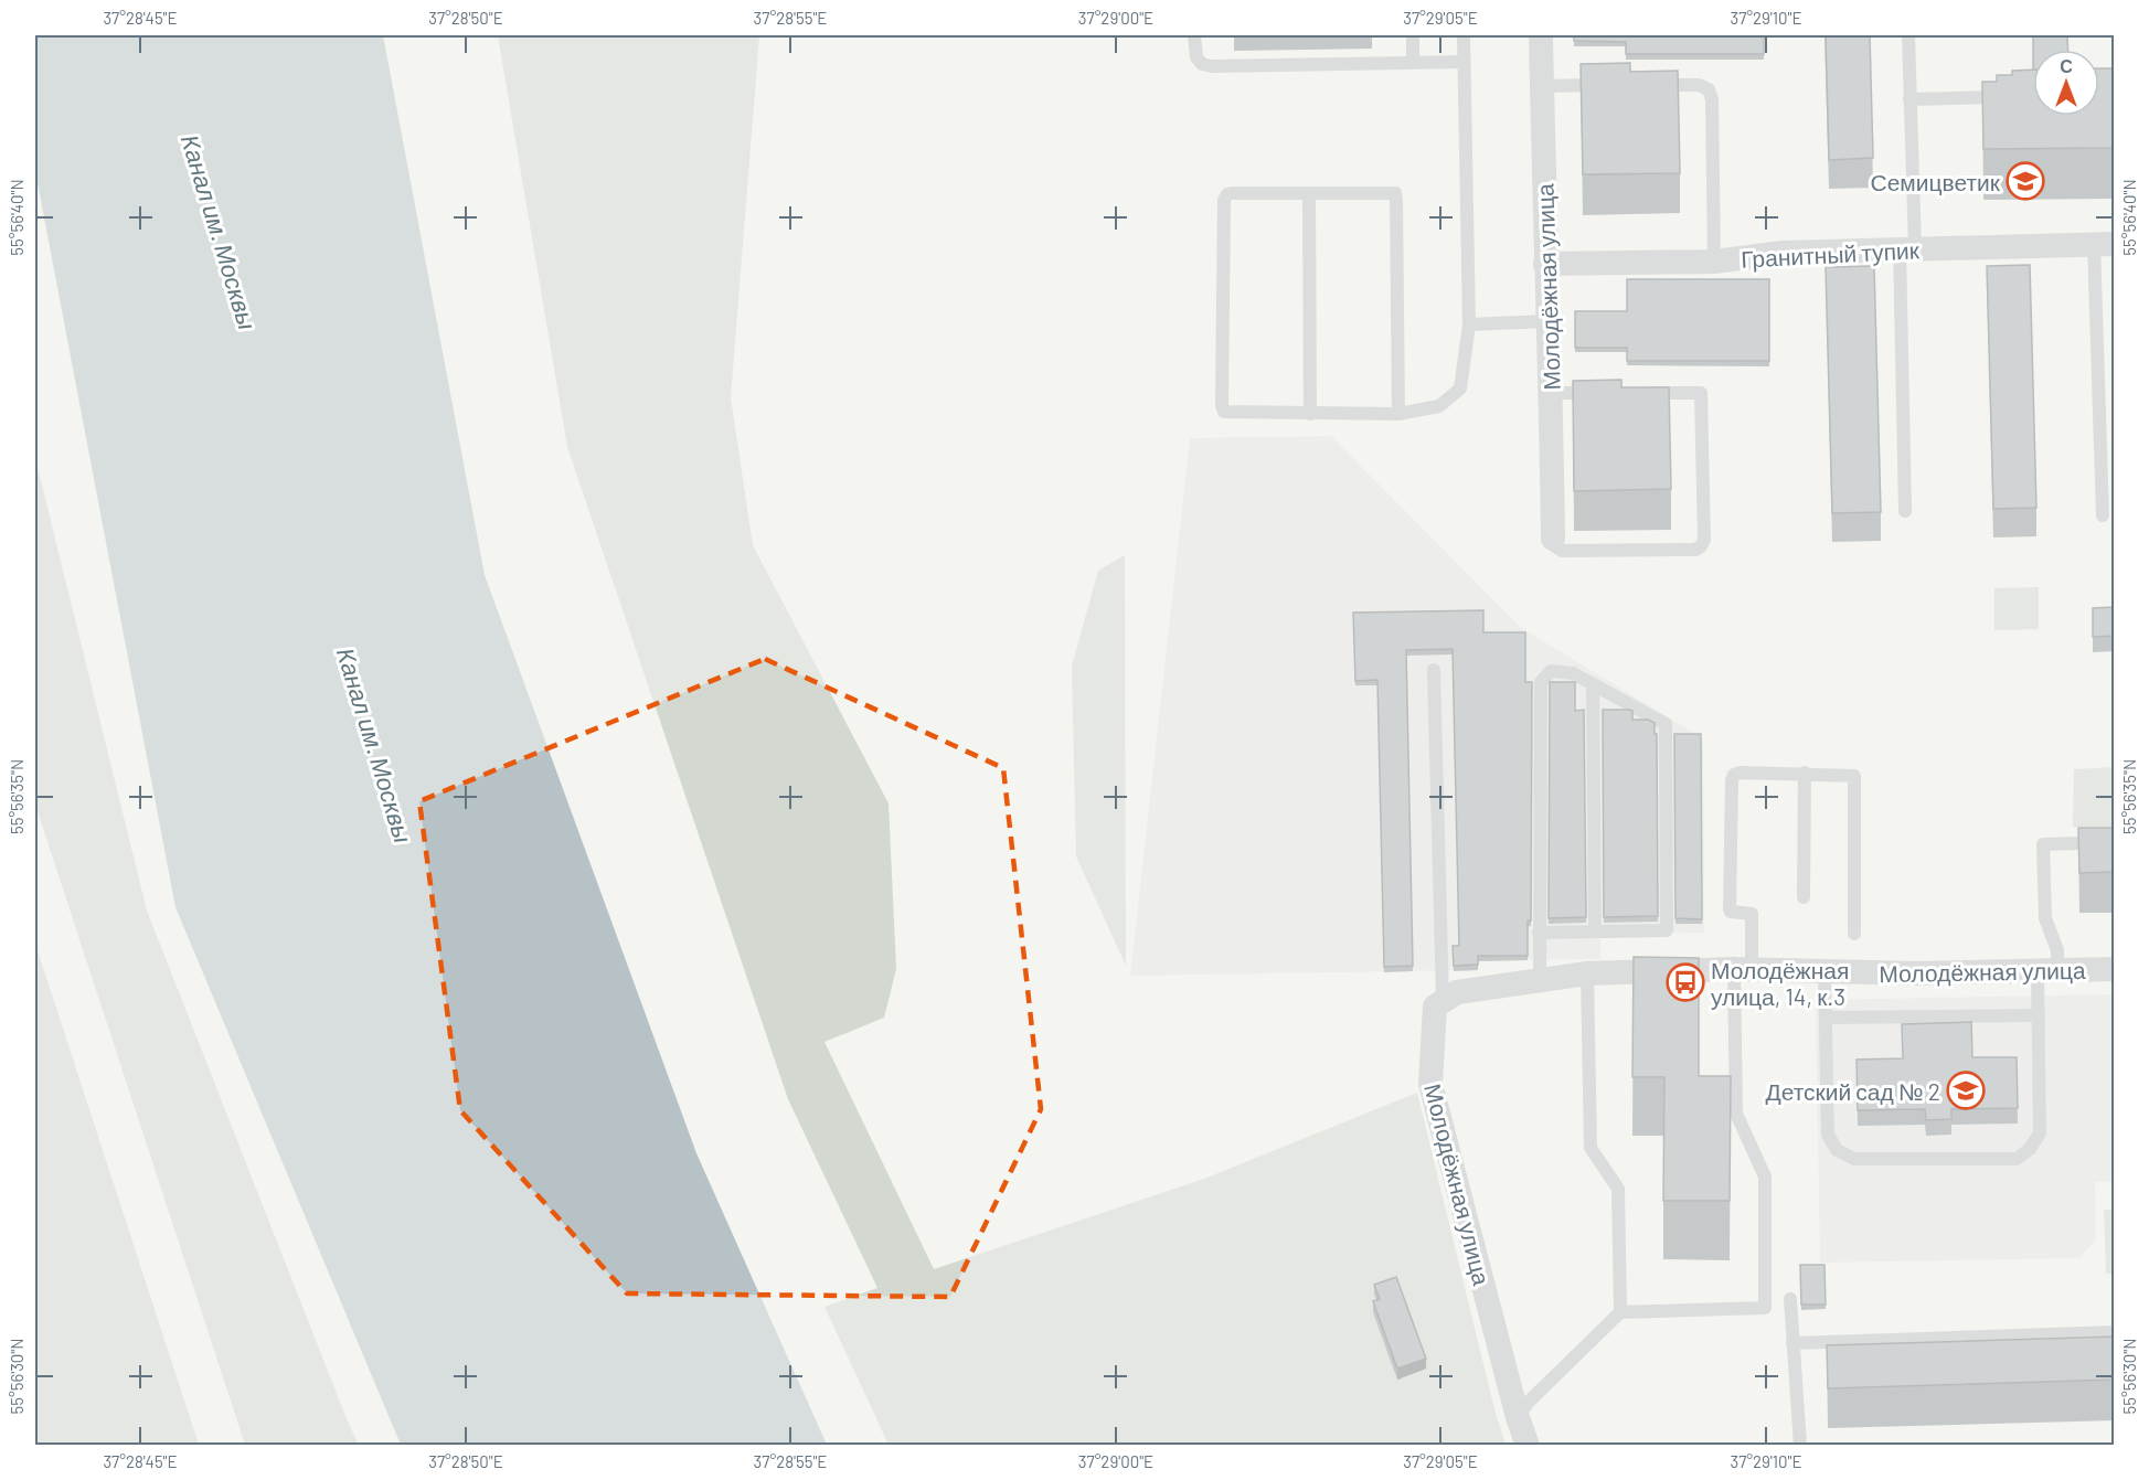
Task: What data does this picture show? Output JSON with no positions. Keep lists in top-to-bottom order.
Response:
{
  "streets": {
    "street": ["Гранитный тупик", "Молодёжная улица"]
  },
  "crossings": [
    ["Гранитный тупик", "Молодёжная улица"]
  ],
  "water": ["Канал им. Москвы"],
  "places": {
    "school or university": ["Семицветик", "Детский сад № 2"],
    "bus stop": ["Молодёжная улица, 14, к.3"]
  },
  "north": "top",
  "coordinates": [
    "37°28'45\"E",
    "37°28'50\"E",
    "37°28'55\"E",
    "37°29'00\"E",
    "37°29'05\"E",
    "37°29'10\"E",
    "55°56'40\"N",
    "55°56'35\"N",
    "55°56'30\"N"
  ]
}
